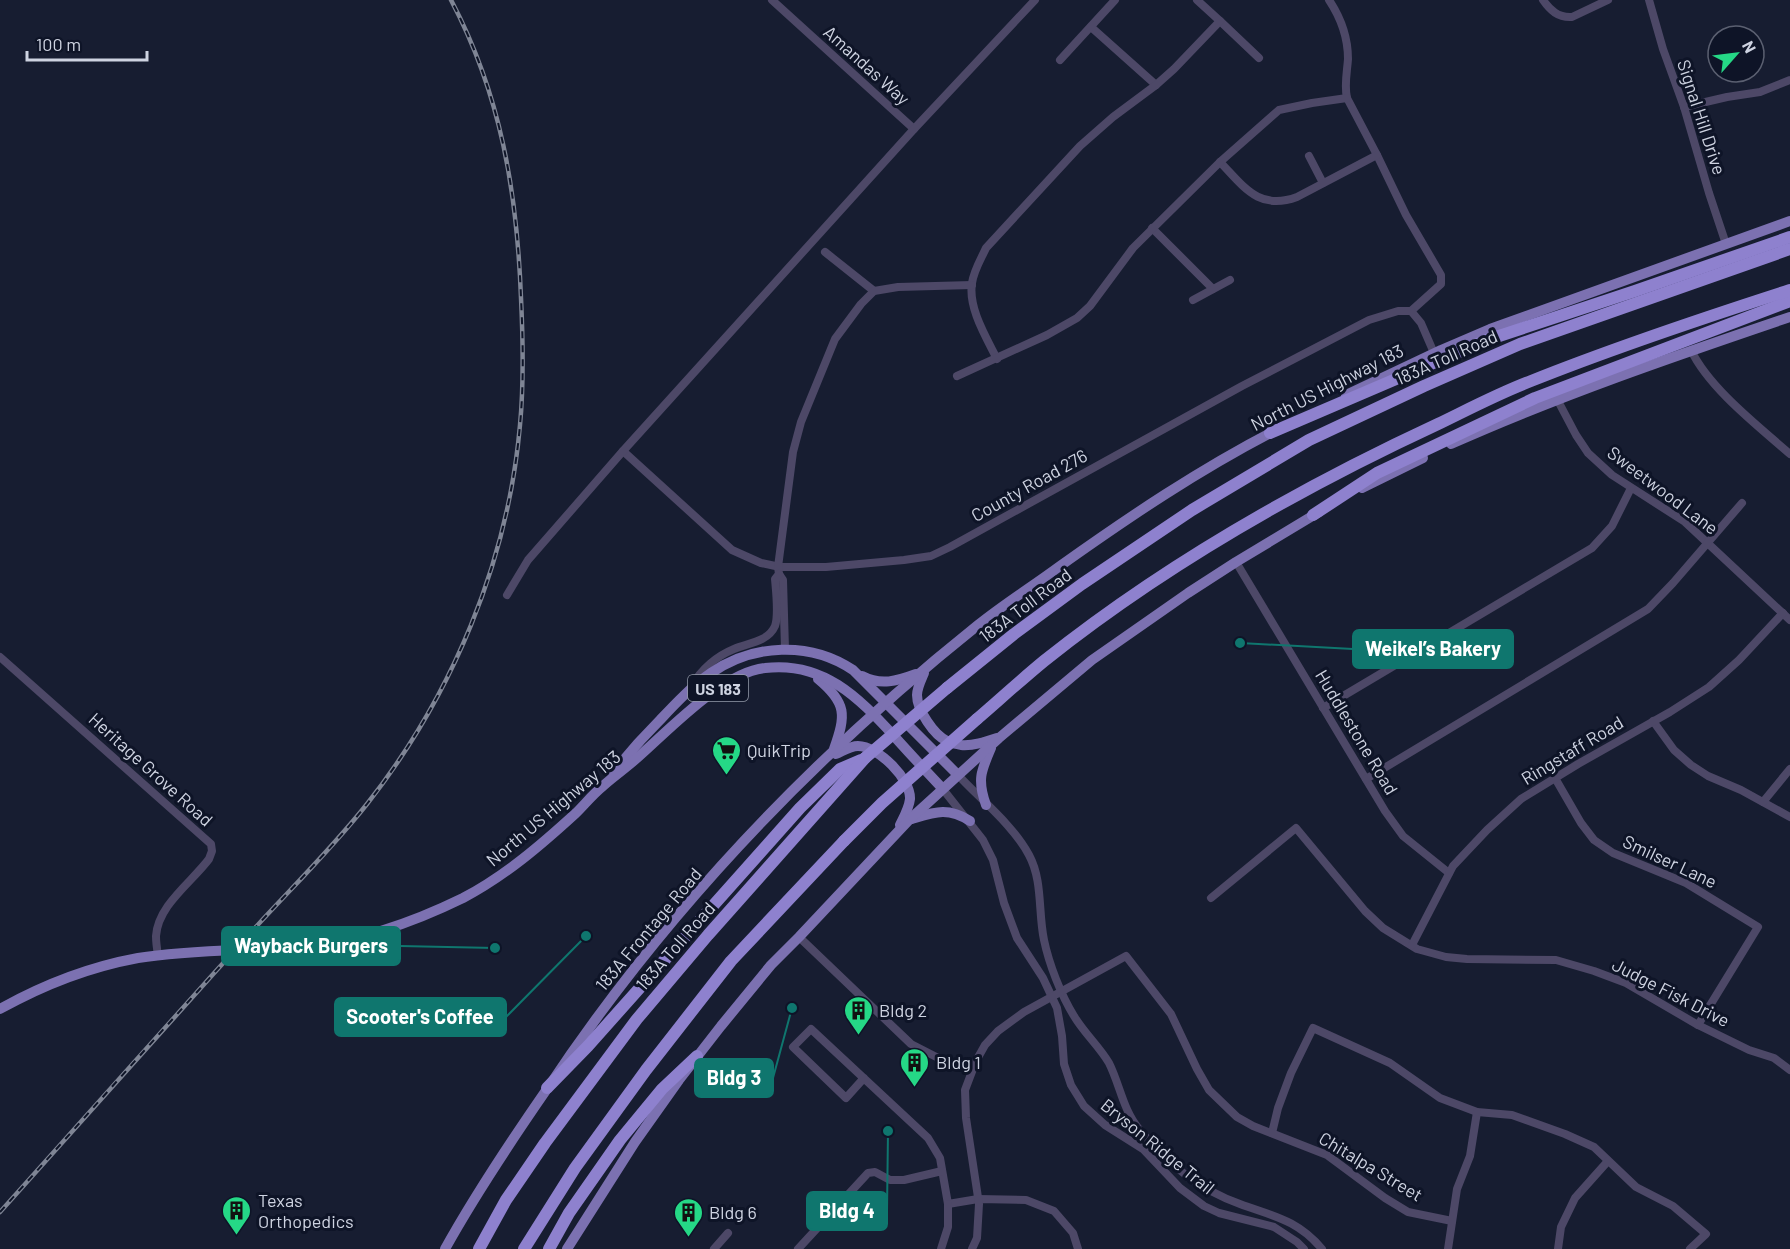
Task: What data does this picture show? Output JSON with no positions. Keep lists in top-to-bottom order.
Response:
{
  "streets": {
    "highway": ["183A Toll Road"],
    "main road": ["North US Highway 183", "US 183", "183A Frontage Road"],
    "street": [
      "Amandas Way",
      "Signal Hill Drive",
      "County Road 276",
      "Sweetwood Lane",
      "Huddlestone Road",
      "Ringstaff Road",
      "Heritage Grove Road",
      "Smilser Lane",
      "Judge Fisk Drive",
      "Bryson Ridge Trail",
      "Chitalpa Street"
    ]
  },
  "crossings": [
    ["Signal Hill Drive", "North US Highway 183"],
    ["North US Highway 183", "US 183"],
    ["North US Highway 183", "Heritage Grove Road"],
    ["North US Highway 183", "183A Frontage Road"],
    ["North US Highway 183", "Bryson Ridge Trail"],
    ["Sweetwood Lane", "Ringstaff Road"],
    ["US 183", "183A Frontage Road"],
    ["Huddlestone Road", "Ringstaff Road"],
    ["Ringstaff Road", "Smilser Lane"],
    ["Ringstaff Road", "Judge Fisk Drive"],
    ["Smilser Lane", "Judge Fisk Drive"],
    ["Bryson Ridge Trail", "Chitalpa Street"]
  ],
  "places": {
    "other": [
      "Weikel’s Bakery",
      "Scooter's Coffee",
      "Wayback Burgers",
      "Bldg 3",
      "Bldg 4"
    ],
    "supermarket": ["QuikTrip"],
    "building": [
      "Bldg 2",
      "Bldg 1",
      "Texas Orthopedics",
      "Bldg 6"
    ]
  },
  "scale_bar": "100 m",
  "north": "top right"
}
